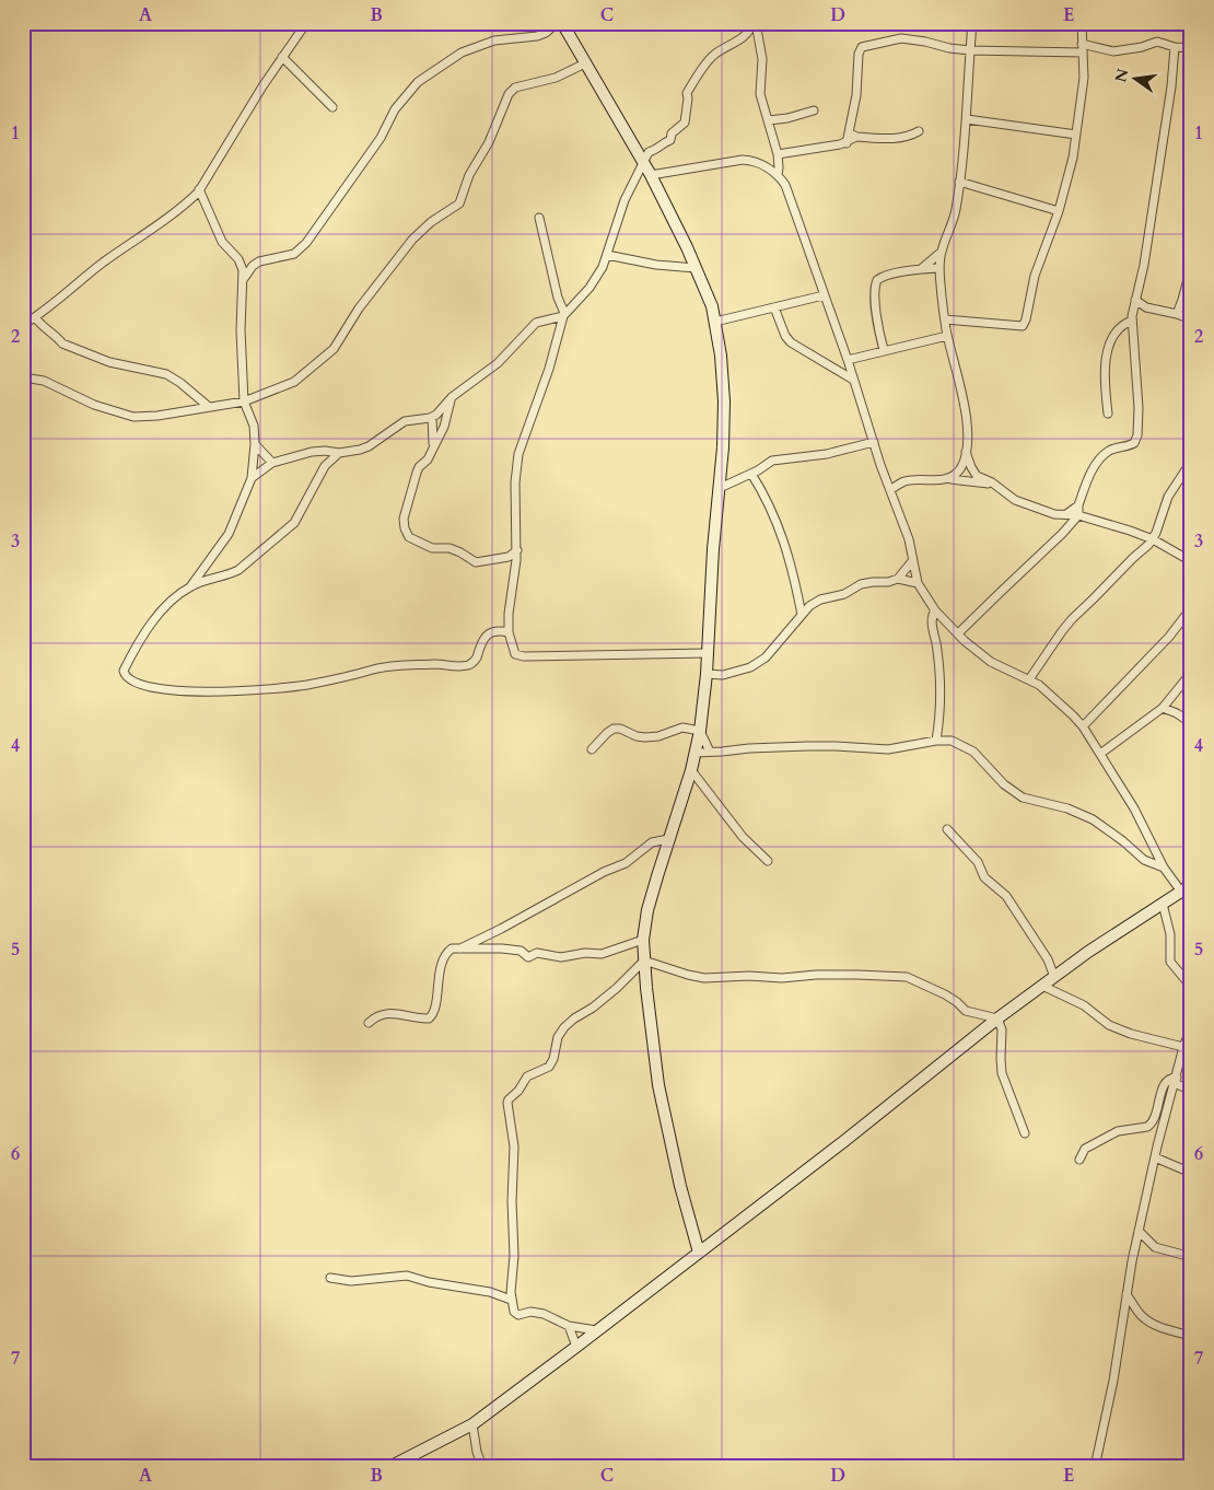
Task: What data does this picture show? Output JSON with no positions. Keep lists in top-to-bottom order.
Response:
{
  "north": "left",
  "grid": {
    "columns": [
      "A",
      "B",
      "C",
      "D",
      "E"
    ],
    "rows": [
      "1",
      "2",
      "3",
      "4",
      "5",
      "6",
      "7"
    ]
  }
}
